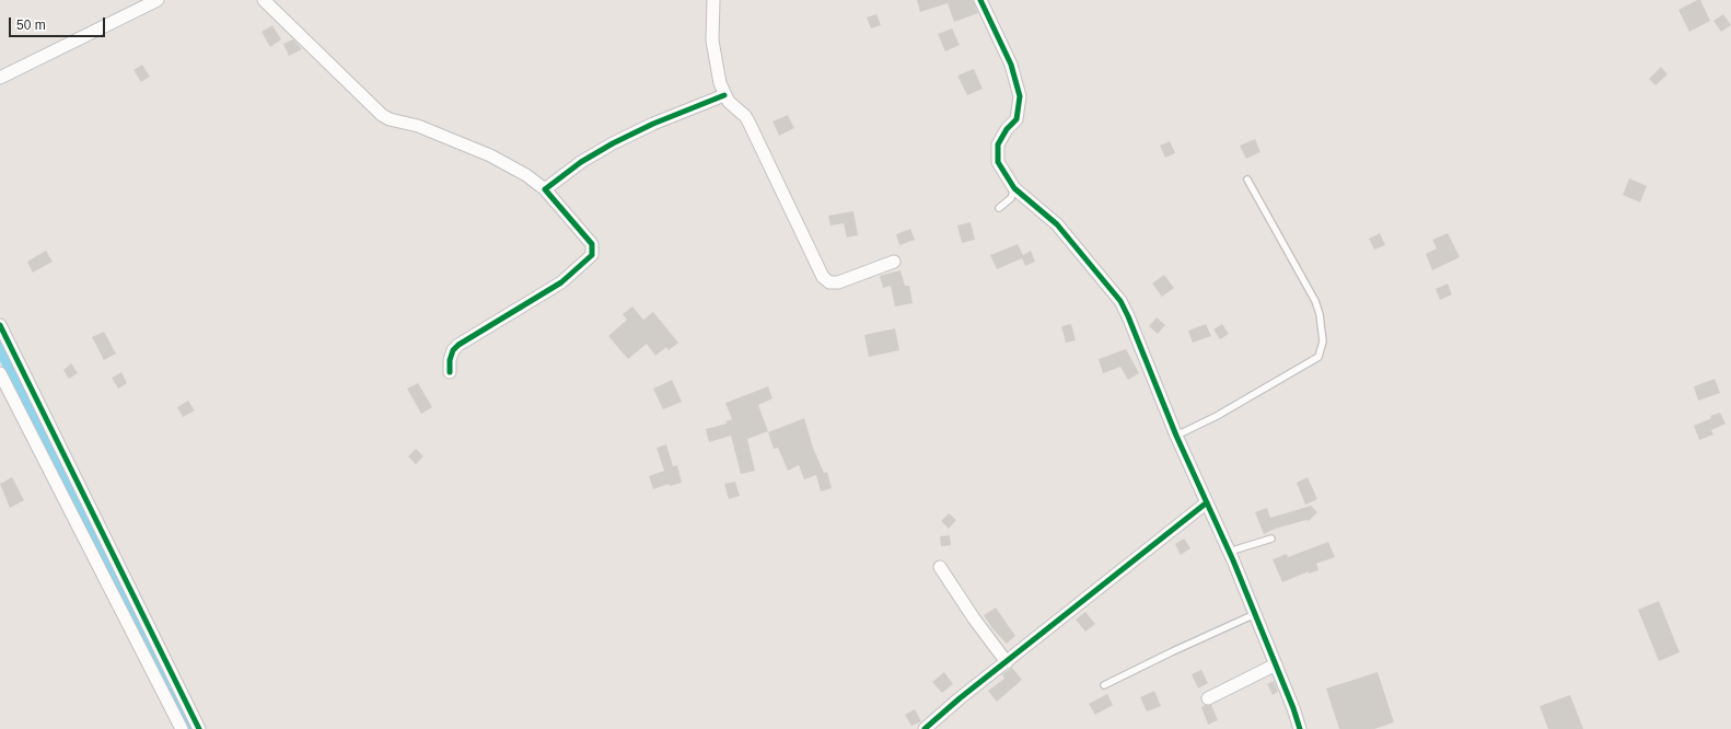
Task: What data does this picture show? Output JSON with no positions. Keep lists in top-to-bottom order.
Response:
{
  "scale_bar": "50 m"
}
